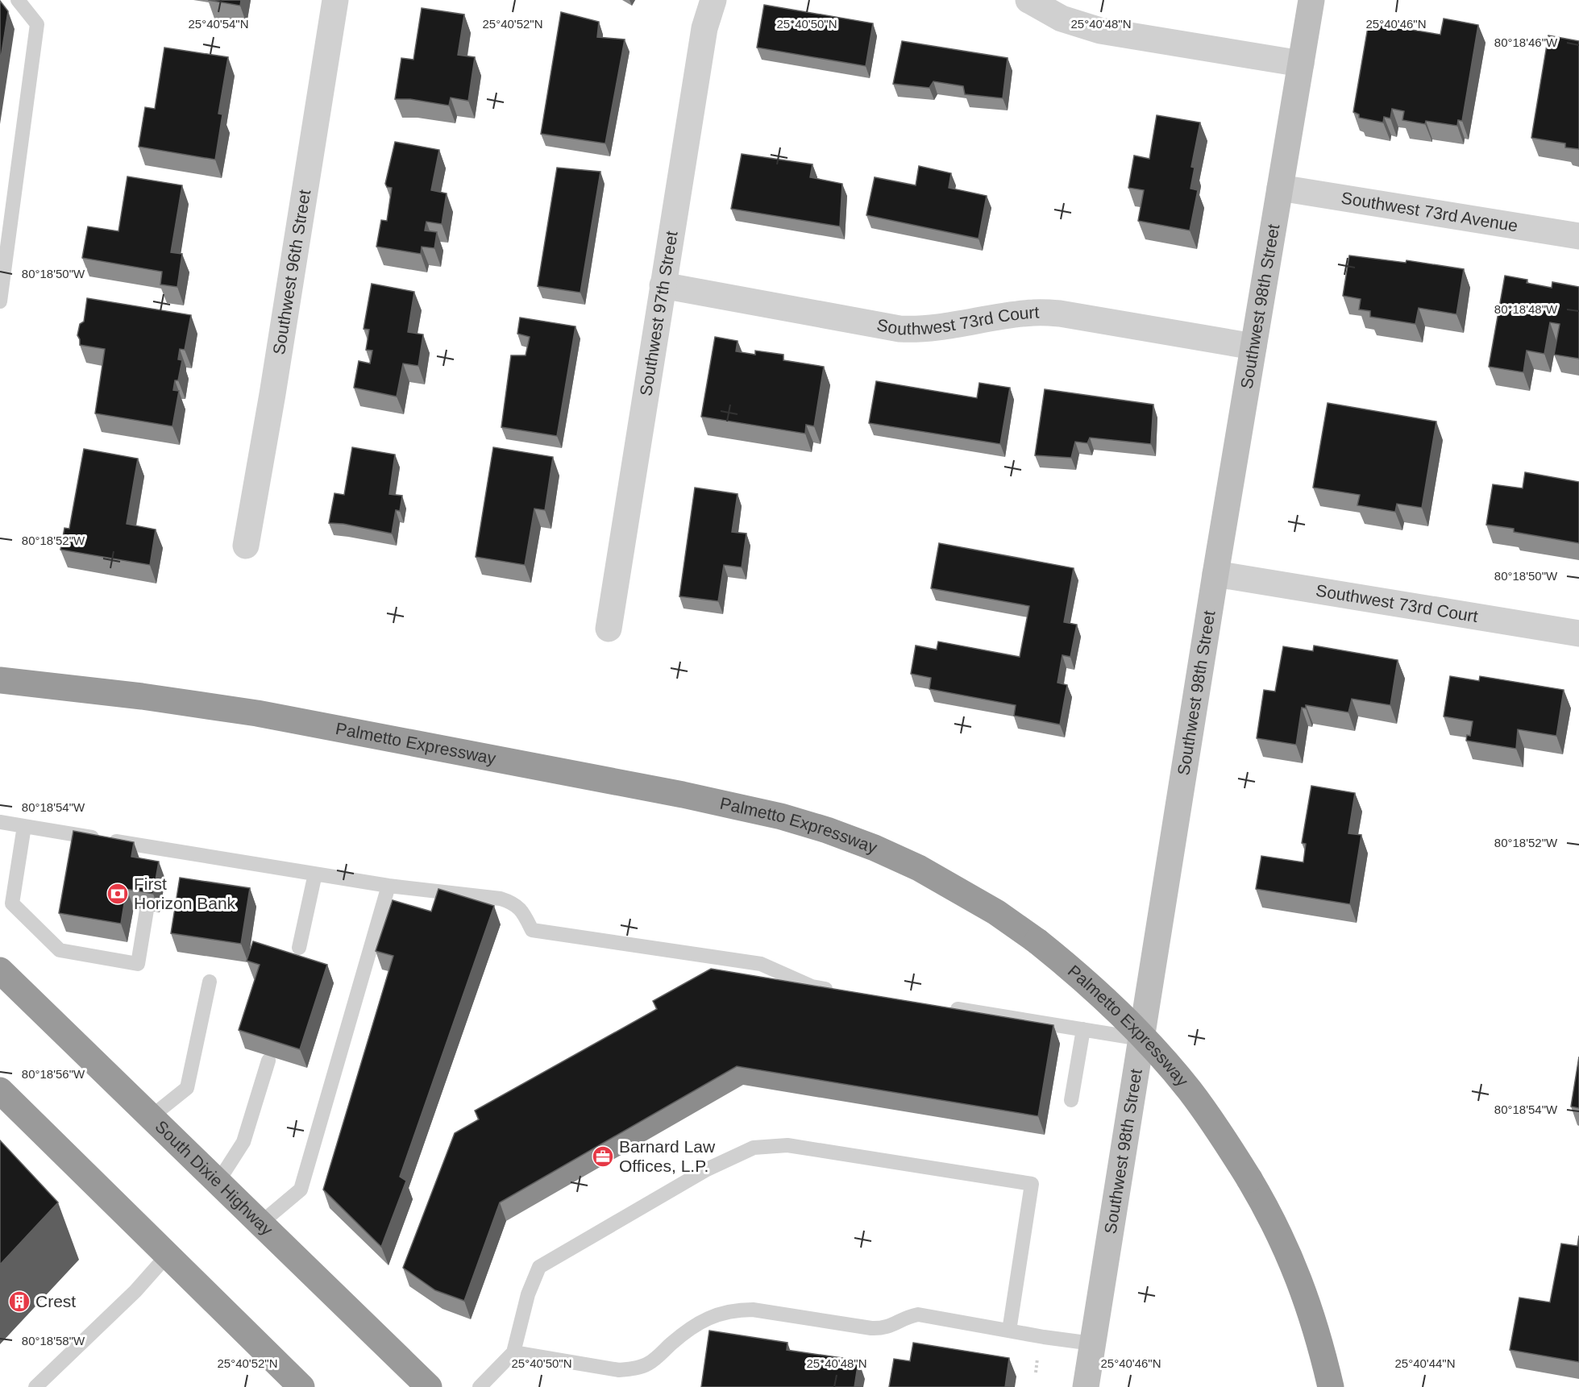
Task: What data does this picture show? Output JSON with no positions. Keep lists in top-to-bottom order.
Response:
{
  "streets": {
    "highway": ["Palmetto Expressway", "South Dixie Highway"],
    "street": [
      "Southwest 73rd Avenue",
      "Southwest 96th Street",
      "Southwest 98th Street",
      "Southwest 97th Street",
      "Southwest 73rd Court"
    ]
  },
  "crossings": [
    ["Southwest 73rd Avenue", "Southwest 98th Street"],
    ["Southwest 98th Street", "Southwest 73rd Court"],
    ["Southwest 97th Street", "Southwest 73rd Court"]
  ],
  "places": {
    "bank": ["First Horizon Bank"],
    "office": ["Barnard Law Offices, L.P."],
    "building": ["Crest"]
  },
  "coordinates": [
    "25°40'54\"N",
    "25°40'52\"N",
    "25°40'50\"N",
    "25°40'48\"N",
    "25°40'46\"N",
    "80°18'46\"W",
    "80°18'50\"W",
    "80°18'48\"W",
    "80°18'52\"W",
    "80°18'54\"W",
    "80°18'56\"W",
    "80°18'58\"W",
    "25°40'44\"N"
  ]
}
